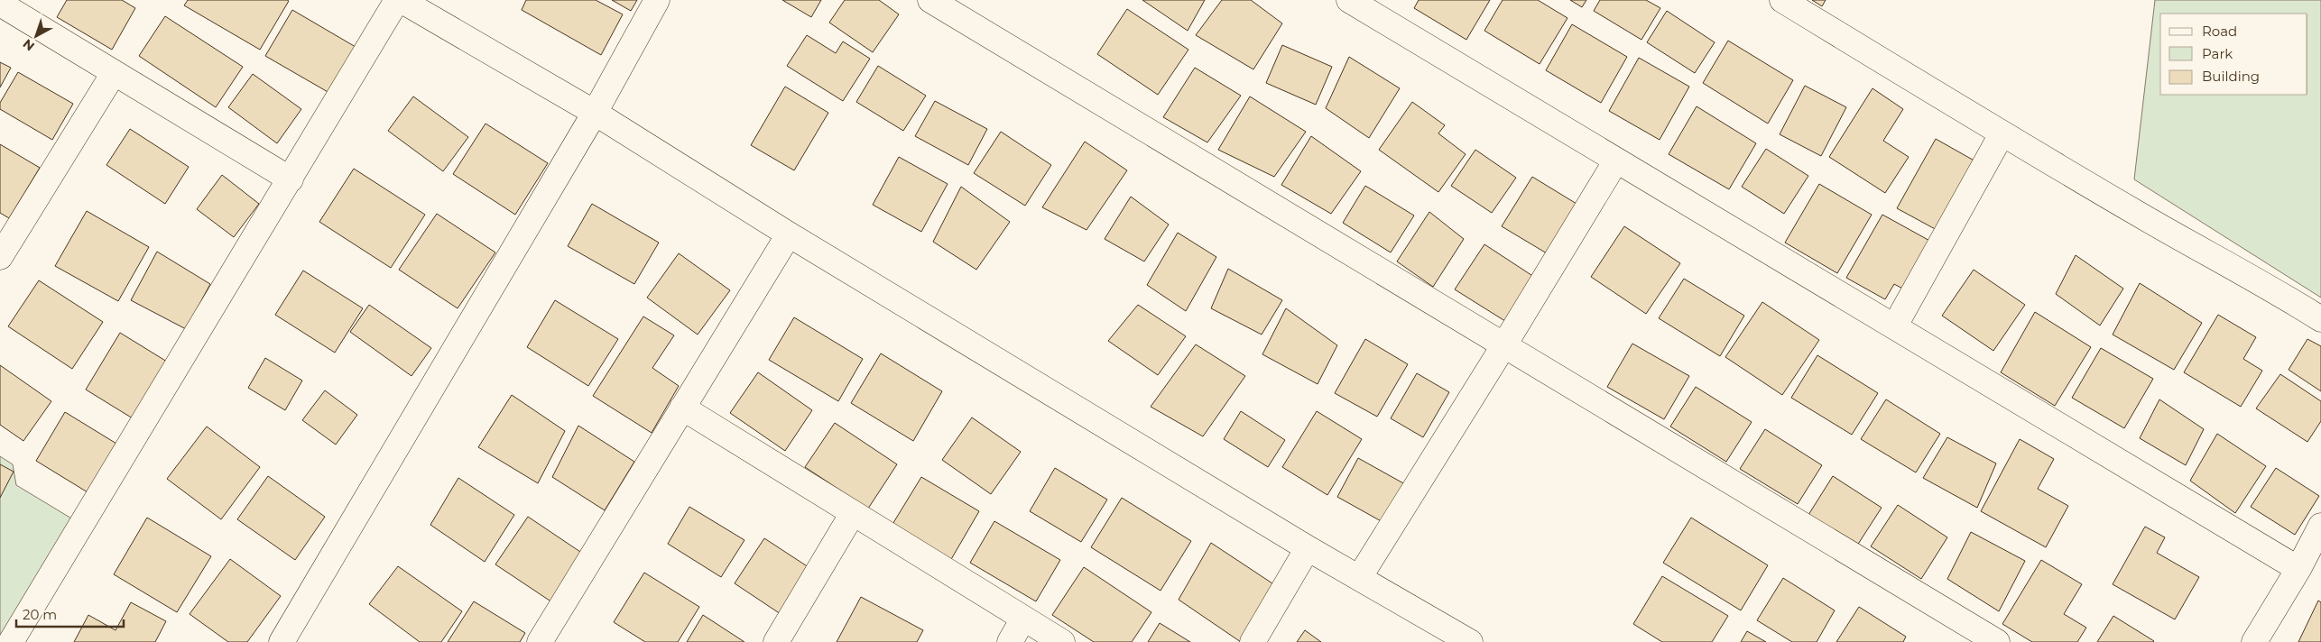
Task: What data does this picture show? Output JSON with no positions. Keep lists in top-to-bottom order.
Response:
{
  "legend": ["Road", "Park", "Building"],
  "scale_bar": "20 m",
  "north": "bottom left"
}
